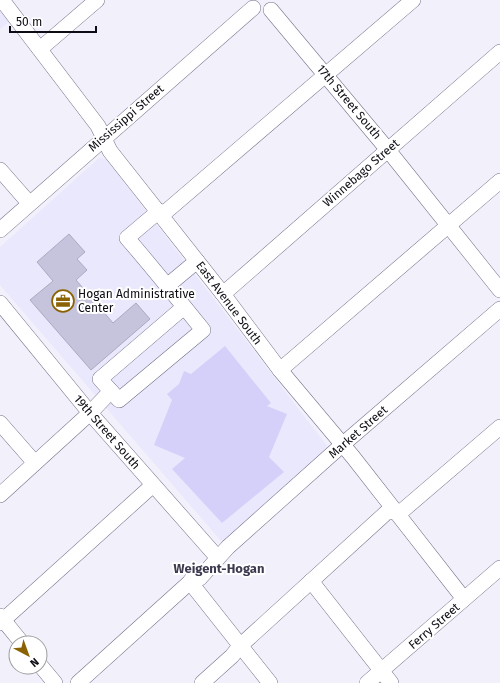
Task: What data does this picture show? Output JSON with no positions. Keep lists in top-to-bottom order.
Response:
{
  "streets": {
    "street": [
      "17th Street South",
      "Mississippi Street",
      "Winnebago Street",
      "East Avenue South",
      "19th Street South",
      "Market Street",
      "Ferry Street"
    ]
  },
  "crossings": [
    ["17th Street South", "Winnebago Street"],
    ["Mississippi Street", "East Avenue South"],
    ["Winnebago Street", "East Avenue South"],
    ["East Avenue South", "Market Street"],
    ["East Avenue South", "Ferry Street"],
    ["19th Street South", "Market Street"]
  ],
  "districts": ["Weigent-Hogan"],
  "places": {
    "office": ["Hogan Administrative Center"]
  },
  "scale_bar": "50 m",
  "north": "bottom right"
}
